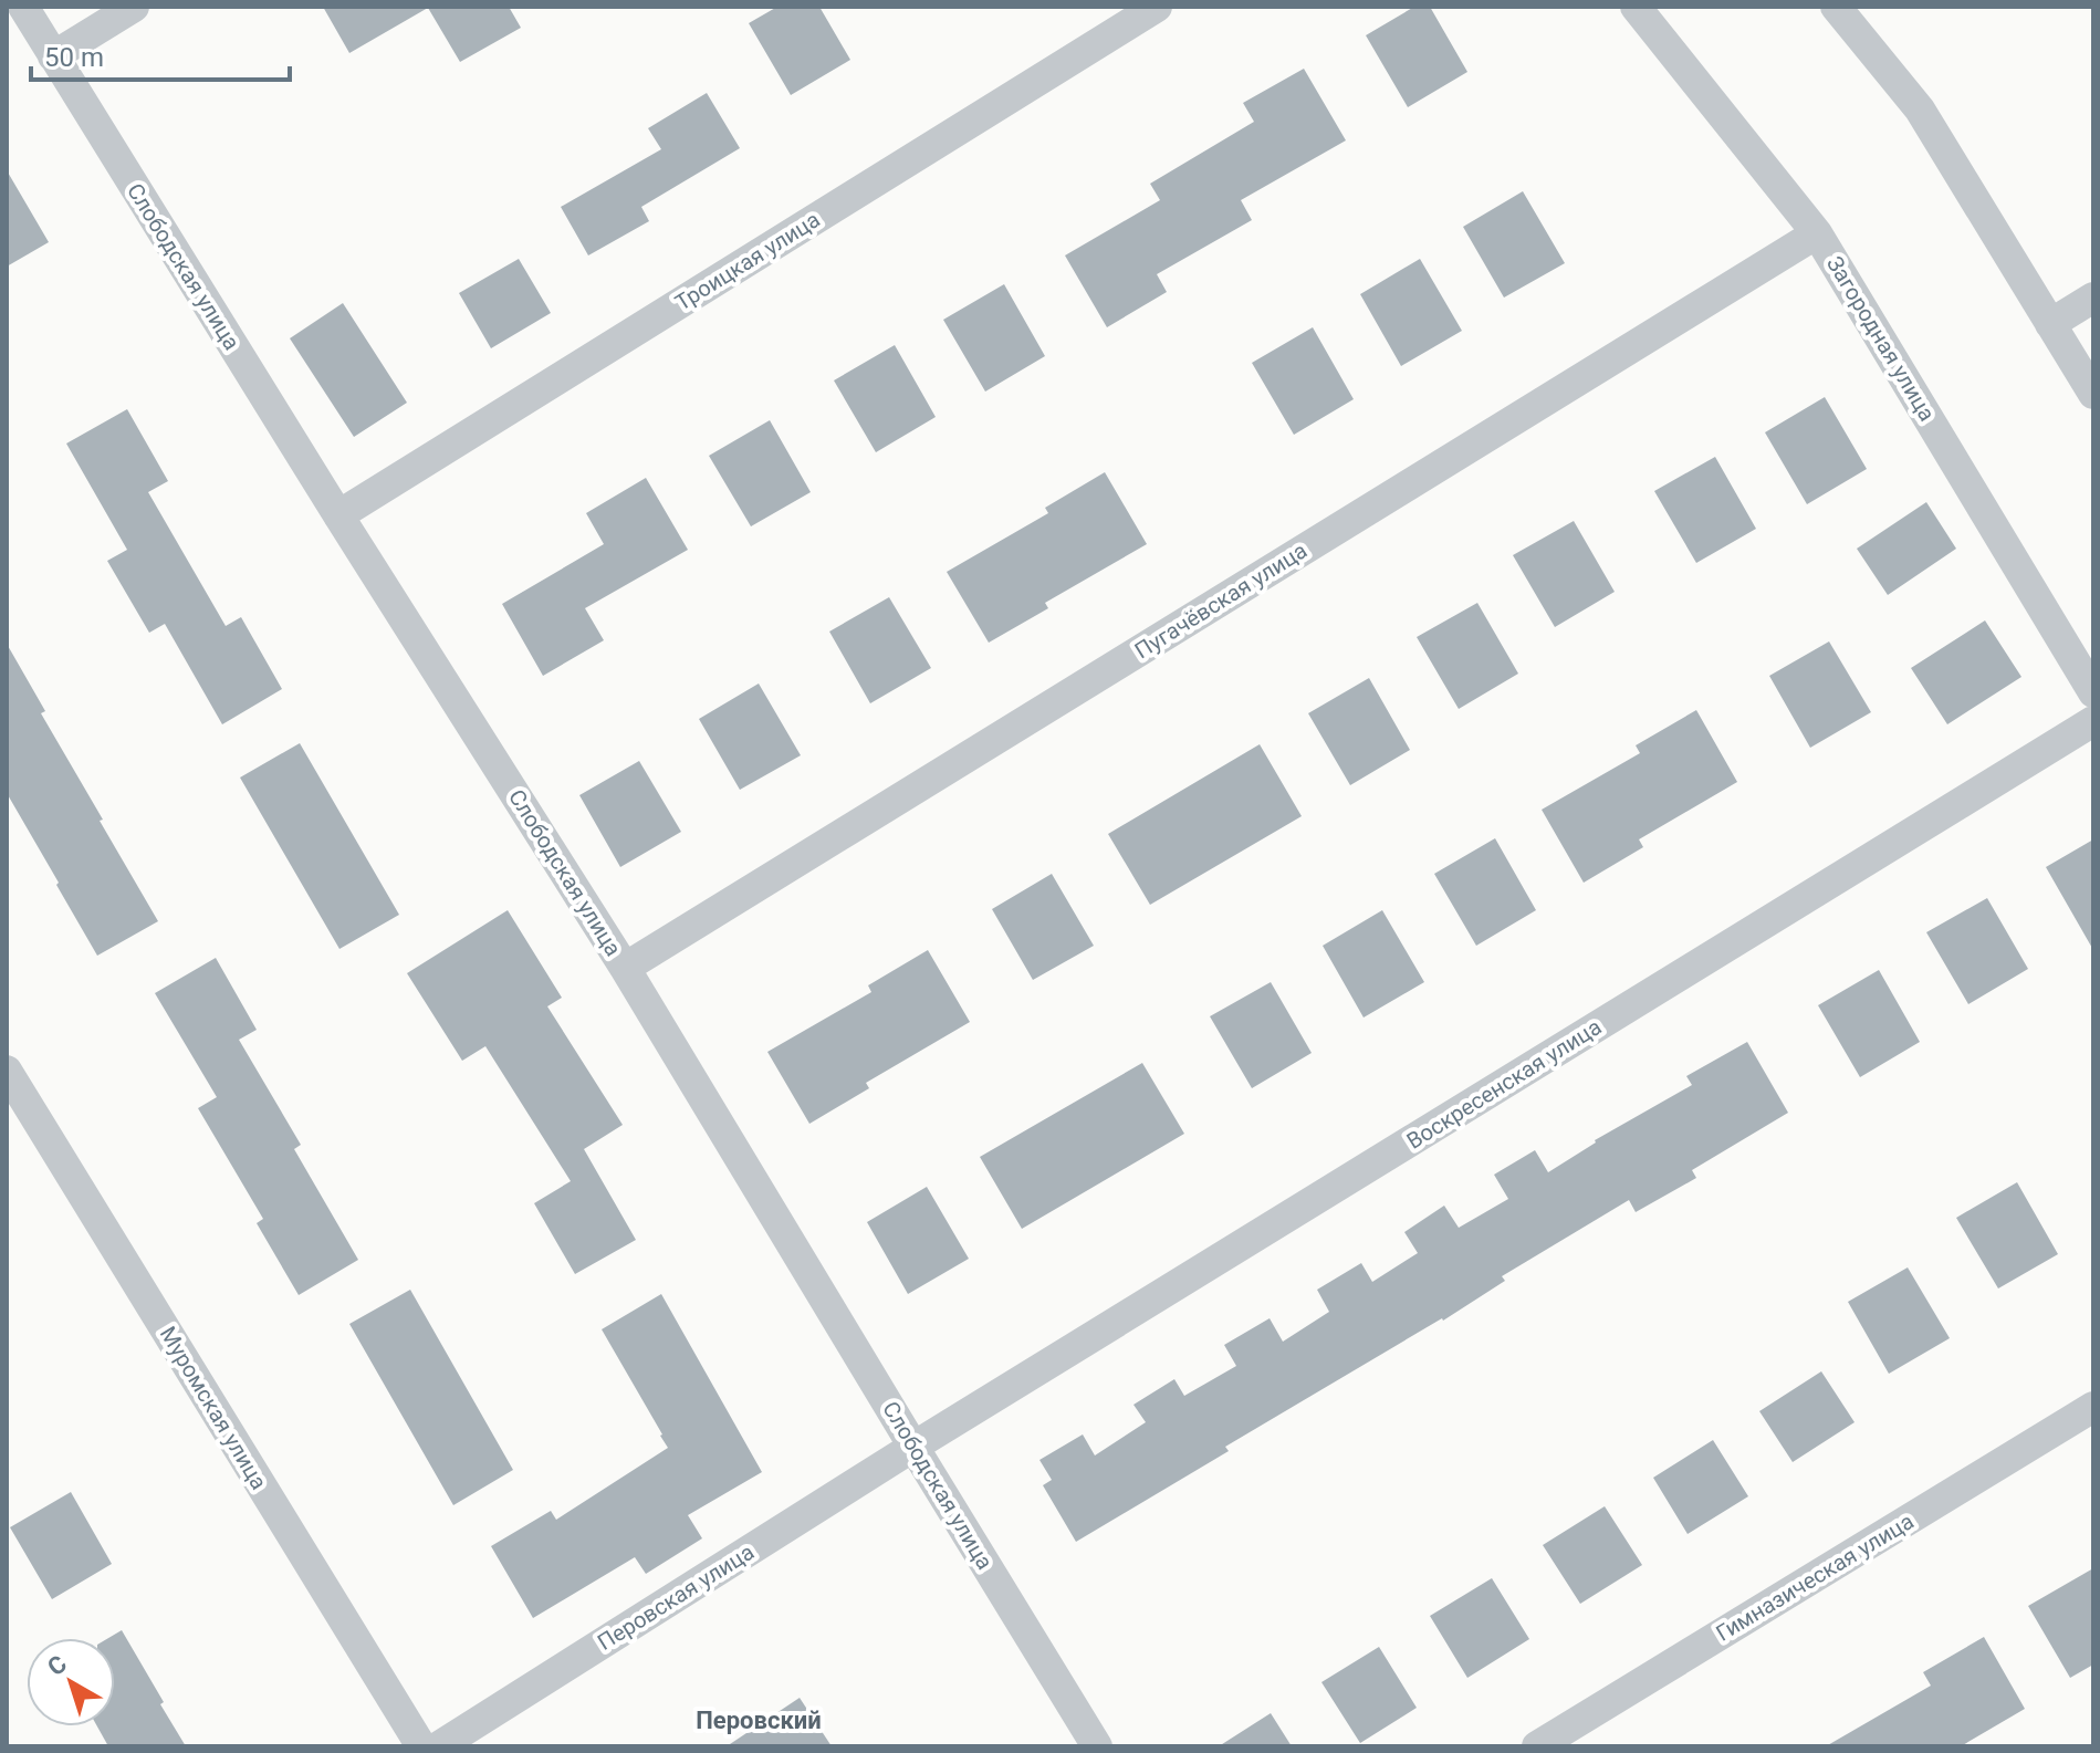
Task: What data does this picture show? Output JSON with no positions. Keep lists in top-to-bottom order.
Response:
{
  "streets": {
    "street": [
      "Троицкая улица",
      "Слободская улица",
      "Загородная улица",
      "Пугачёвская улица",
      "Воскресенская улица",
      "Муромская улица",
      "Гимназическая улица",
      "Перовская улица"
    ]
  },
  "crossings": [
    ["Троицкая улица", "Слободская улица"],
    ["Слободская улица", "Пугачёвская улица"],
    ["Слободская улица", "Воскресенская улица"],
    ["Слободская улица", "Перовская улица"],
    ["Загородная улица", "Пугачёвская улица"],
    ["Воскресенская улица", "Перовская улица"]
  ],
  "districts": ["Перовский"],
  "scale_bar": "50 m",
  "north": "top left"
}
